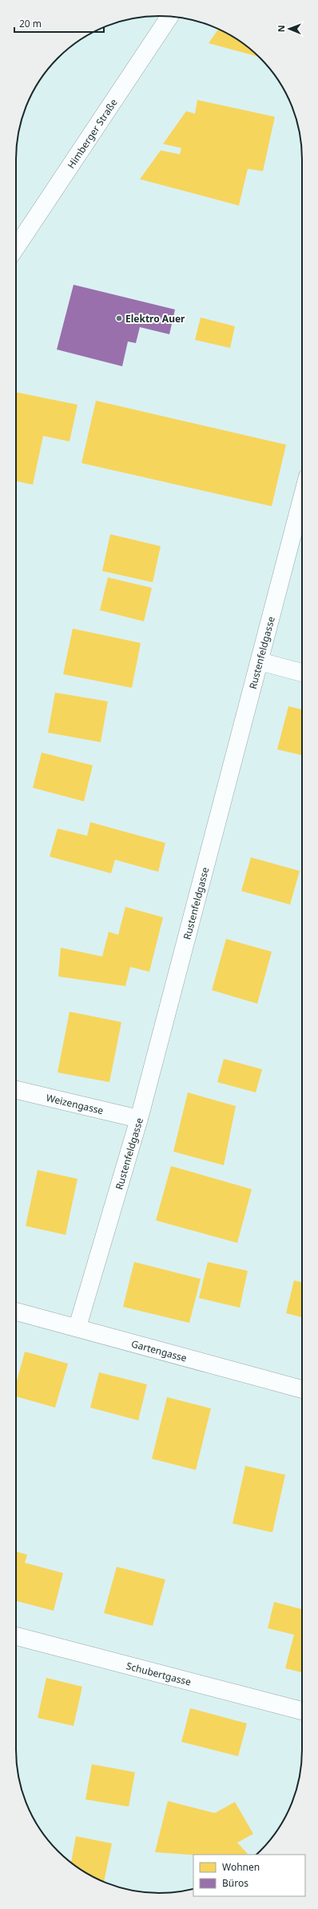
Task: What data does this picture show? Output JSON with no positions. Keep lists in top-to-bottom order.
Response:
{
  "streets": {
    "street": [
      "Himberger Straße",
      "Rustenfeldgasse",
      "Weizengasse",
      "Gartengasse",
      "Schubertgasse"
    ]
  },
  "crossings": [
    ["Rustenfeldgasse", "Weizengasse"],
    ["Rustenfeldgasse", "Gartengasse"]
  ],
  "places": ["Elektro Auer"],
  "legend": ["Wohnen", "Büros"],
  "scale_bar": "20 m",
  "north": "left"
}
